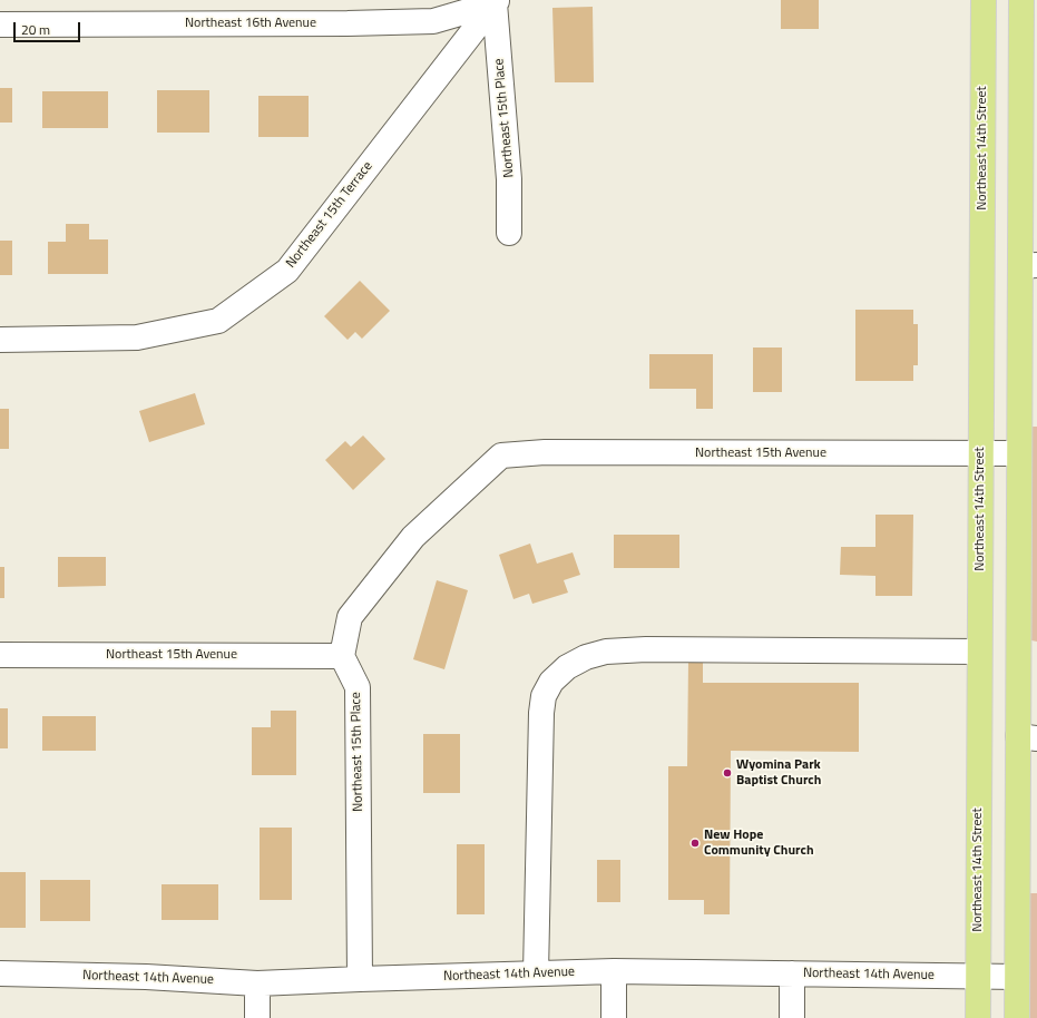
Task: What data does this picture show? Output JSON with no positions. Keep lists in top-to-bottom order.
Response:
{
  "streets": {
    "main road": ["Northeast 14th Street"],
    "street": [
      "Northeast 16th Avenue",
      "Northeast 15th Place",
      "Northeast 15th Terrace",
      "Northeast 15th Avenue",
      "Northeast 14th Avenue"
    ]
  },
  "crossings": [
    ["Northeast 16th Avenue", "Northeast 15th Place"],
    ["Northeast 16th Avenue", "Northeast 15th Terrace"],
    ["Northeast 15th Place", "Northeast 15th Terrace"],
    ["Northeast 15th Place", "Northeast 15th Avenue"],
    ["Northeast 15th Place", "Northeast 14th Avenue"],
    ["Northeast 14th Street", "Northeast 15th Avenue"],
    ["Northeast 14th Street", "Northeast 14th Avenue"]
  ],
  "places": ["Wyomina Park Baptist Church", "New Hope Community Church"],
  "scale_bar": "20 m"
}
